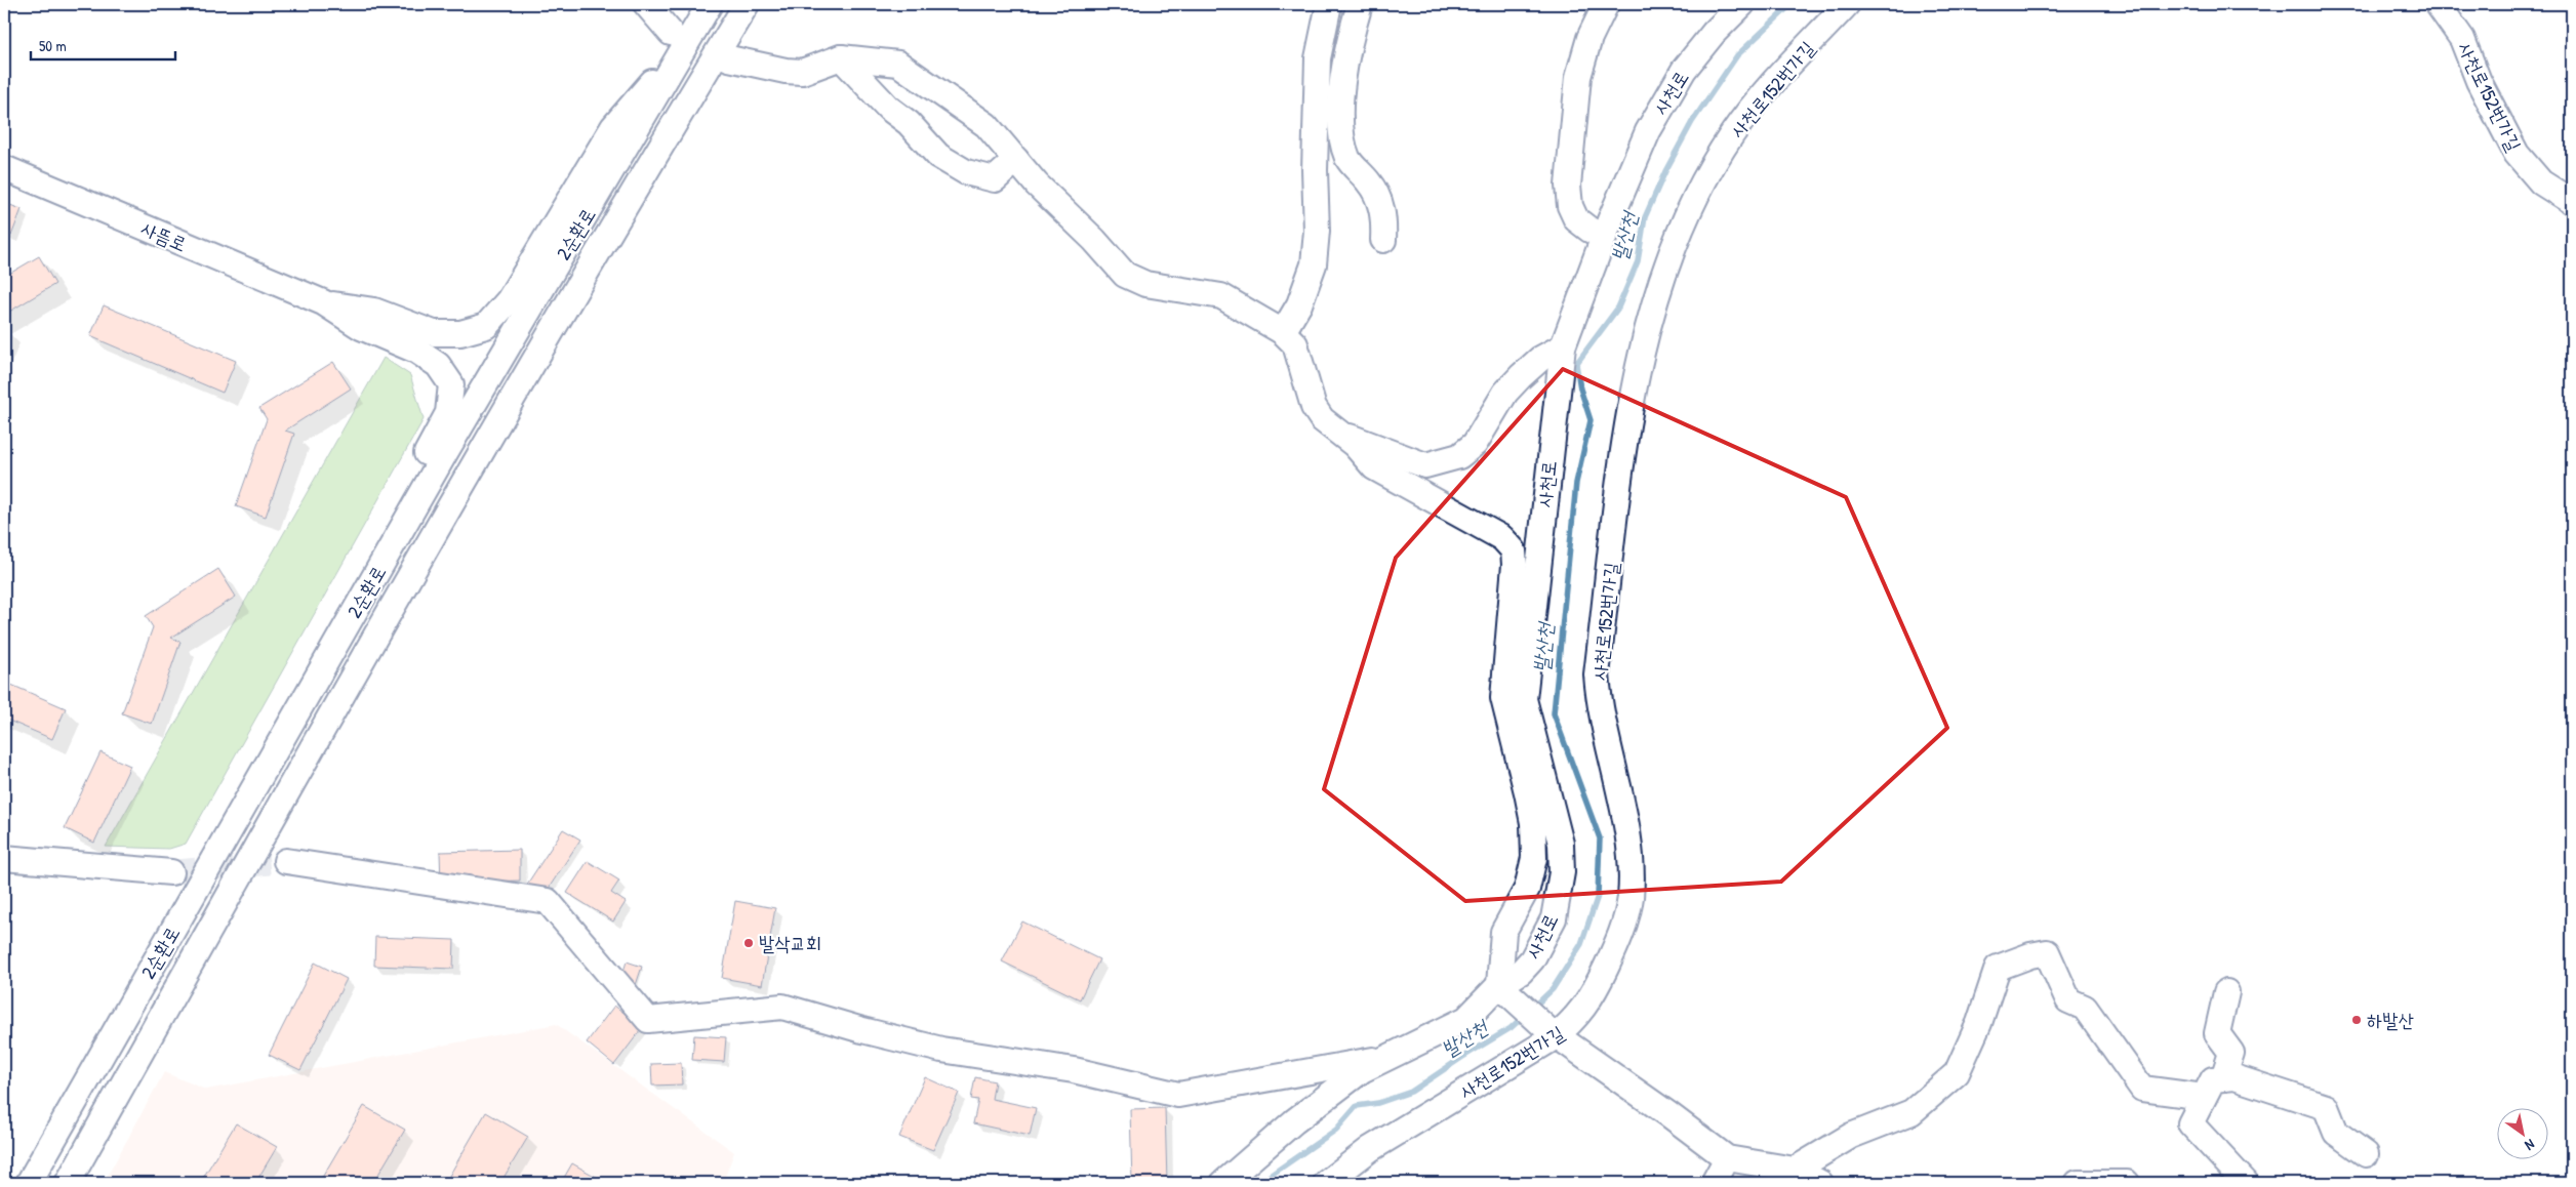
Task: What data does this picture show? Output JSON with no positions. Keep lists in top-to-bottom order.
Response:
{
  "streets": {
    "street": [
      "사천로152번가길",
      "사천로",
      "2순환로",
      "사뜸로"
    ]
  },
  "water": ["발산천"],
  "places": ["발삭교회", "하발산"],
  "scale_bar": "50 m",
  "north": "bottom right"
}
